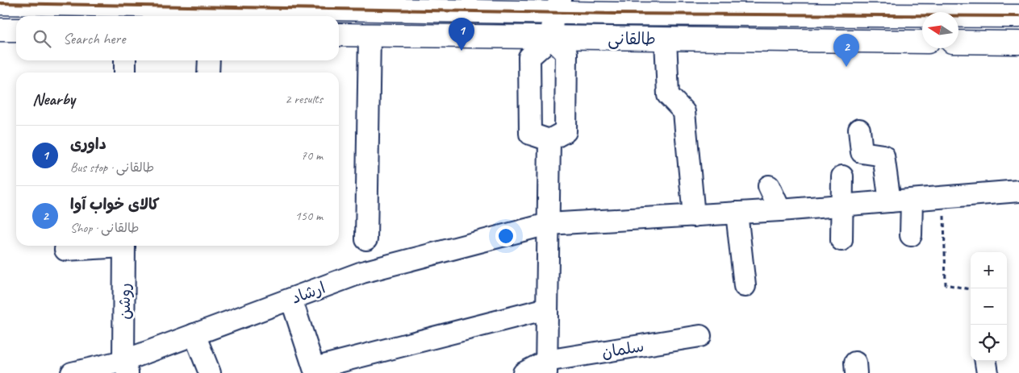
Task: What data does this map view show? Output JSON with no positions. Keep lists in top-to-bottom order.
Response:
{
  "streets": {
    "main road": ["طالقانی"],
    "street": ["ارشاد", "روشن", "سلمان"]
  },
  "crossings": [
    ["ارشاد", "روشن"]
  ],
  "north": "left",
  "page": {
    "search": "Search here",
    "pins": ["1", "2"],
    "heading": ["Nearby", "2 results"],
    "list": [
      {
        "mark": "1",
        "name": "داوری",
        "note": "Bus stop · طالقانی",
        "value": "70 m"
      },
      {
        "mark": "2",
        "name": "کالای خواب آوا",
        "note": "Shop · طالقانی",
        "value": "150 m"
      }
    ],
    "map_buttons": ["+", "−"]
  }
}
